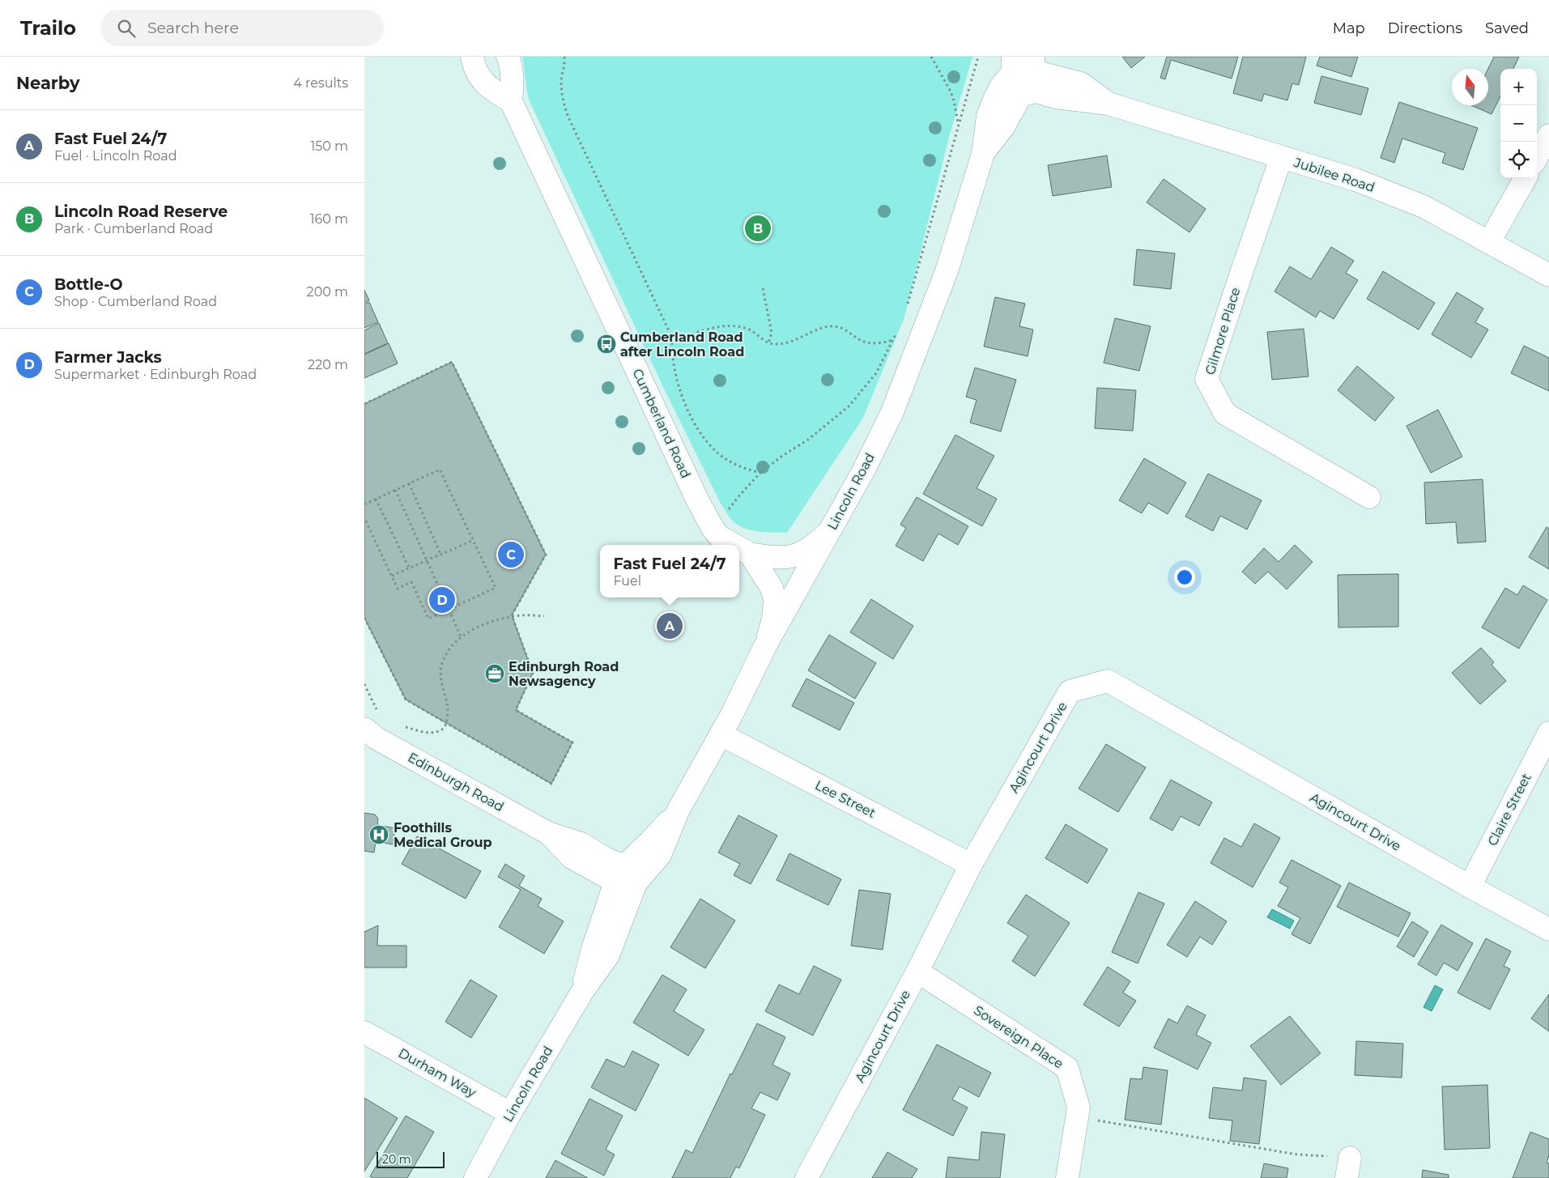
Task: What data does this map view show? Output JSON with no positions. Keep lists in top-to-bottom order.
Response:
{
  "streets": {
    "street": [
      "Jubilee Road",
      "Gilmore Place",
      "Cumberland Road",
      "Lincoln Road",
      "Agincourt Drive",
      "Edinburgh Road",
      "Lee Street",
      "Claire Street",
      "Sovereign Place",
      "Durham Way"
    ]
  },
  "crossings": [
    ["Jubilee Road", "Gilmore Place"],
    ["Jubilee Road", "Lincoln Road"],
    ["Lincoln Road", "Edinburgh Road"],
    ["Lincoln Road", "Lee Street"],
    ["Lincoln Road", "Durham Way"],
    ["Agincourt Drive", "Lee Street"],
    ["Agincourt Drive", "Claire Street"],
    ["Agincourt Drive", "Sovereign Place"]
  ],
  "places": {
    "bus stop": ["Cumberland Road after Lincoln Road"],
    "office": ["Edinburgh Road Newsagency"],
    "hospital": ["Foothills Medical Group"]
  },
  "scale_bar": "20 m",
  "north": "top",
  "page": {
    "header": "Trailo",
    "search": "Search here",
    "nav": ["Map", "Directions", "Saved"],
    "heading": ["Nearby", "4 results"],
    "map_buttons": ["+", "−"],
    "list": [
      {
        "mark": "A",
        "name": "Fast Fuel 24/7",
        "note": "Fuel · Lincoln Road",
        "value": "150 m"
      },
      {
        "mark": "B",
        "name": "Lincoln Road Reserve",
        "note": "Park · Cumberland Road",
        "value": "160 m"
      },
      {
        "mark": "C",
        "name": "Bottle-O",
        "note": "Shop · Cumberland Road",
        "value": "200 m"
      },
      {
        "mark": "D",
        "name": "Farmer Jacks",
        "note": "Supermarket · Edinburgh Road",
        "value": "220 m"
      }
    ],
    "pins": [
      "B",
      "C",
      "D",
      "A"
    ],
    "popup": ["Fast Fuel 24/7", "Fuel"],
    "scale": "20 m"
  }
}
